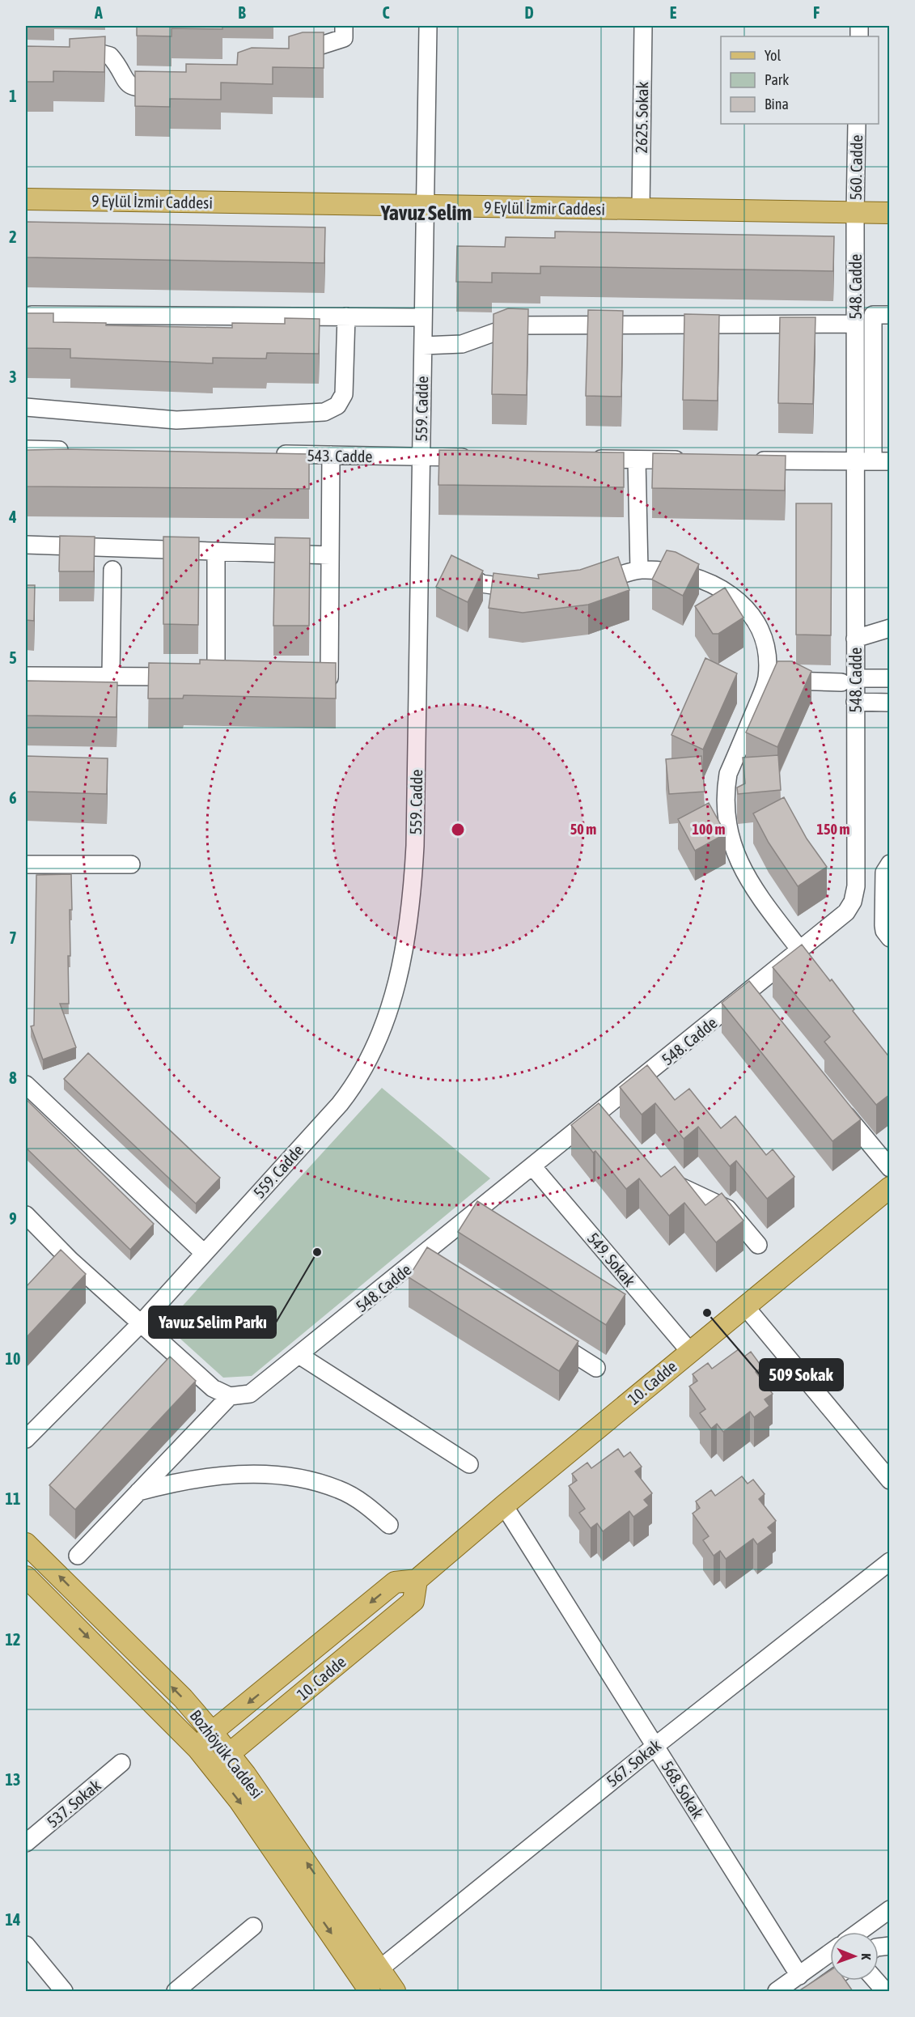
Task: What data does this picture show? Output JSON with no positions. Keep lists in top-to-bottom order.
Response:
{
  "streets": {
    "main road": ["9 Eylül İzmir Caddesi", "10. Cadde", "Bozhöyük Caddesi"],
    "street": [
      "2625. Sokak",
      "560. Cadde",
      "548. Cadde",
      "559. Cadde",
      "543. Cadde",
      "549. Sokak",
      "567. Sokak",
      "568. Sokak",
      "537. Sokak"
    ]
  },
  "crossings": [
    ["2625. Sokak", "9 Eylül İzmir Caddesi"],
    ["560. Cadde", "9 Eylül İzmir Caddesi"],
    ["560. Cadde", "548. Cadde"],
    ["9 Eylül İzmir Caddesi", "548. Cadde"],
    ["9 Eylül İzmir Caddesi", "559. Cadde"],
    ["548. Cadde", "549. Sokak"],
    ["559. Cadde", "543. Cadde"],
    ["549. Sokak", "10. Cadde"],
    ["10. Cadde", "Bozhöyük Caddesi"],
    ["10. Cadde", "568. Sokak"],
    ["Bozhöyük Caddesi", "567. Sokak"],
    ["567. Sokak", "568. Sokak"]
  ],
  "districts": ["Yavuz Selim"],
  "places": ["Yavuz Selim Parkı", "509 Sokak"],
  "legend": ["Yol", "Park", "Bina"],
  "north": "right",
  "grid": {
    "columns": [
      "A",
      "B",
      "C",
      "D",
      "E",
      "F"
    ],
    "rows": [
      "1",
      "2",
      "3",
      "4",
      "5",
      "6",
      "7",
      "8",
      "9",
      "10",
      "11",
      "12",
      "13",
      "14"
    ]
  },
  "rings": ["50 m", "100 m", "150 m"]
}
